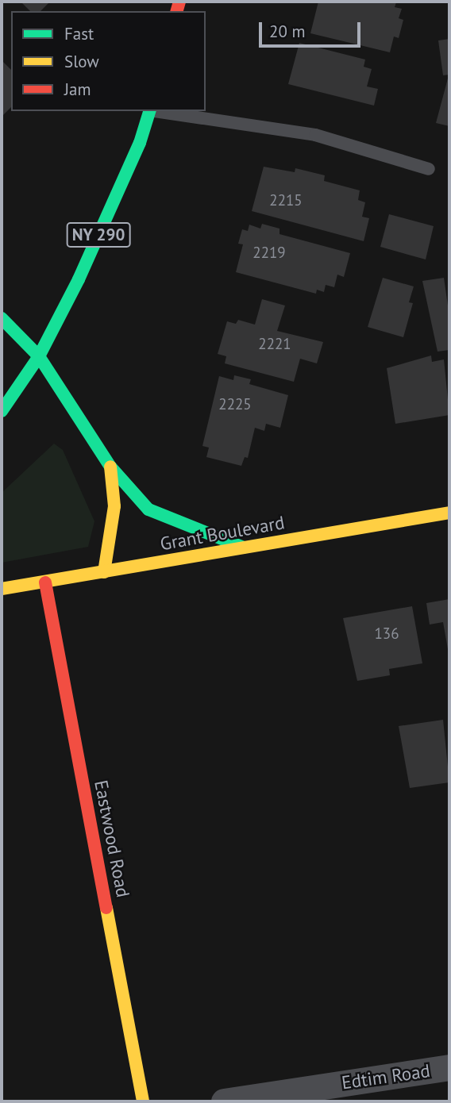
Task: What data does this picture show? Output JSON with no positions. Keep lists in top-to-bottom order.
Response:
{
  "streets": {
    "street": [
      "NY 290",
      "Grant Boulevard",
      "Eastwood Road",
      "Edtim Road"
    ]
  },
  "crossings": [
    ["Grant Boulevard", "Eastwood Road"]
  ],
  "house_numbers": [
    "2215",
    "2219",
    "2221",
    "2225",
    "136"
  ],
  "legend": ["Fast", "Slow", "Jam"],
  "scale_bar": "20 m"
}
